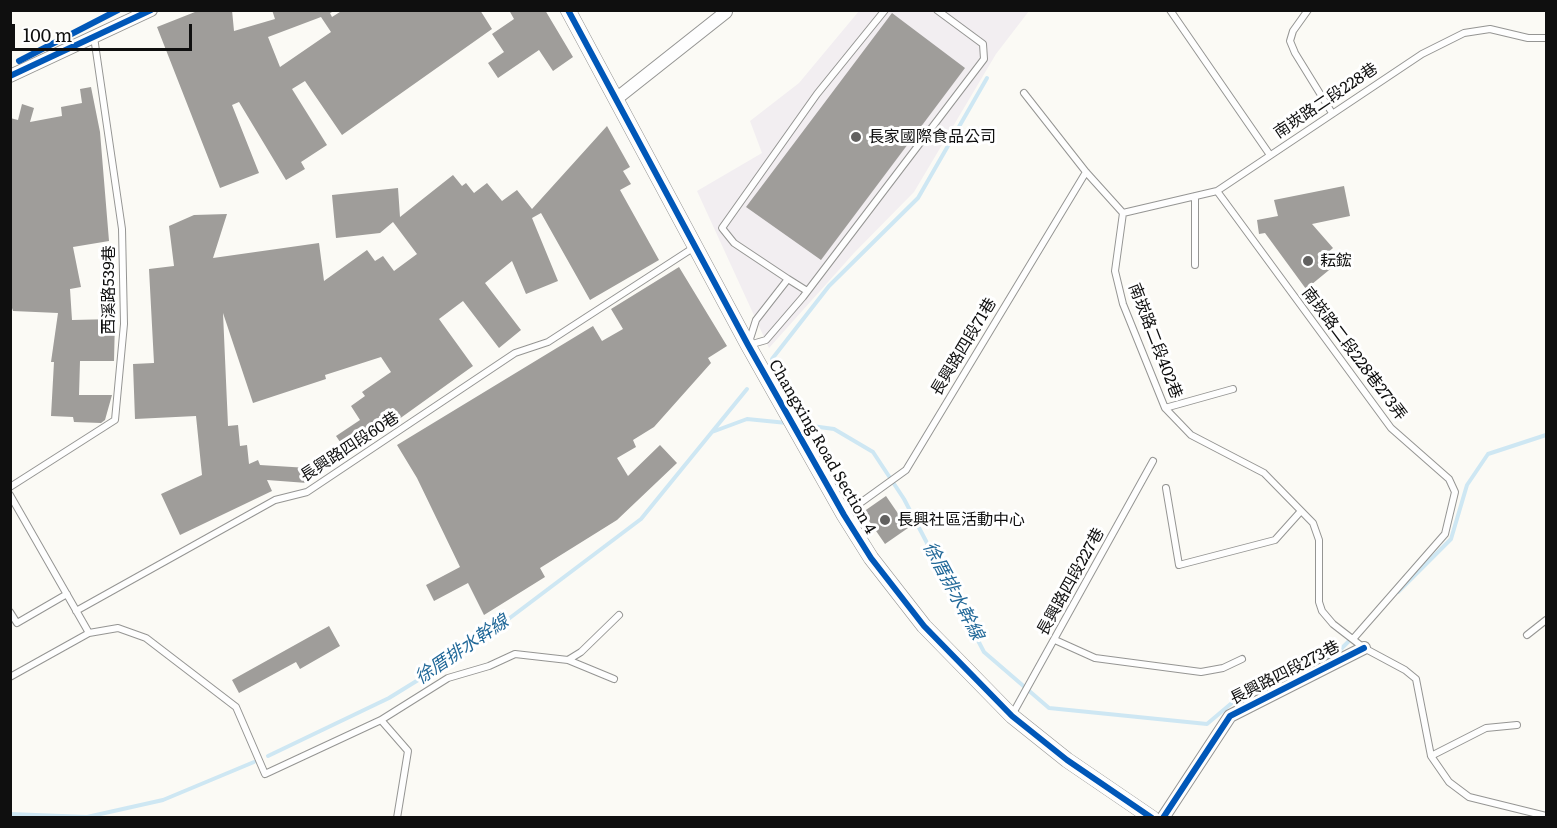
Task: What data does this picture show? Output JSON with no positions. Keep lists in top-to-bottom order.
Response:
{
  "streets": {
    "street": ["Changxing Road Section 4", "長興路四段273巷"],
    "lane": [
      "南崁路二段228巷",
      "西溪路539巷",
      "南崁路二段402巷",
      "長興路四段71巷",
      "南崁路二段228巷273弄",
      "長興路四段60巷",
      "長興路四段227巷"
    ]
  },
  "crossings": [
    ["南崁路二段228巷", "南崁路二段402巷"],
    ["南崁路二段228巷", "南崁路二段228巷273弄"],
    ["南崁路二段402巷", "南崁路二段228巷273弄"],
    ["南崁路二段402巷", "長興路四段273巷"],
    ["長興路四段71巷", "Changxing Road Section 4"],
    ["長興路四段60巷", "Changxing Road Section 4"],
    ["Changxing Road Section 4", "長興路四段227巷"]
  ],
  "water": ["徐厝排水幹線"],
  "places": ["長家國際食品公司", "耘鋐", "長興社區活動中心"],
  "scale_bar": "100 m"
}
